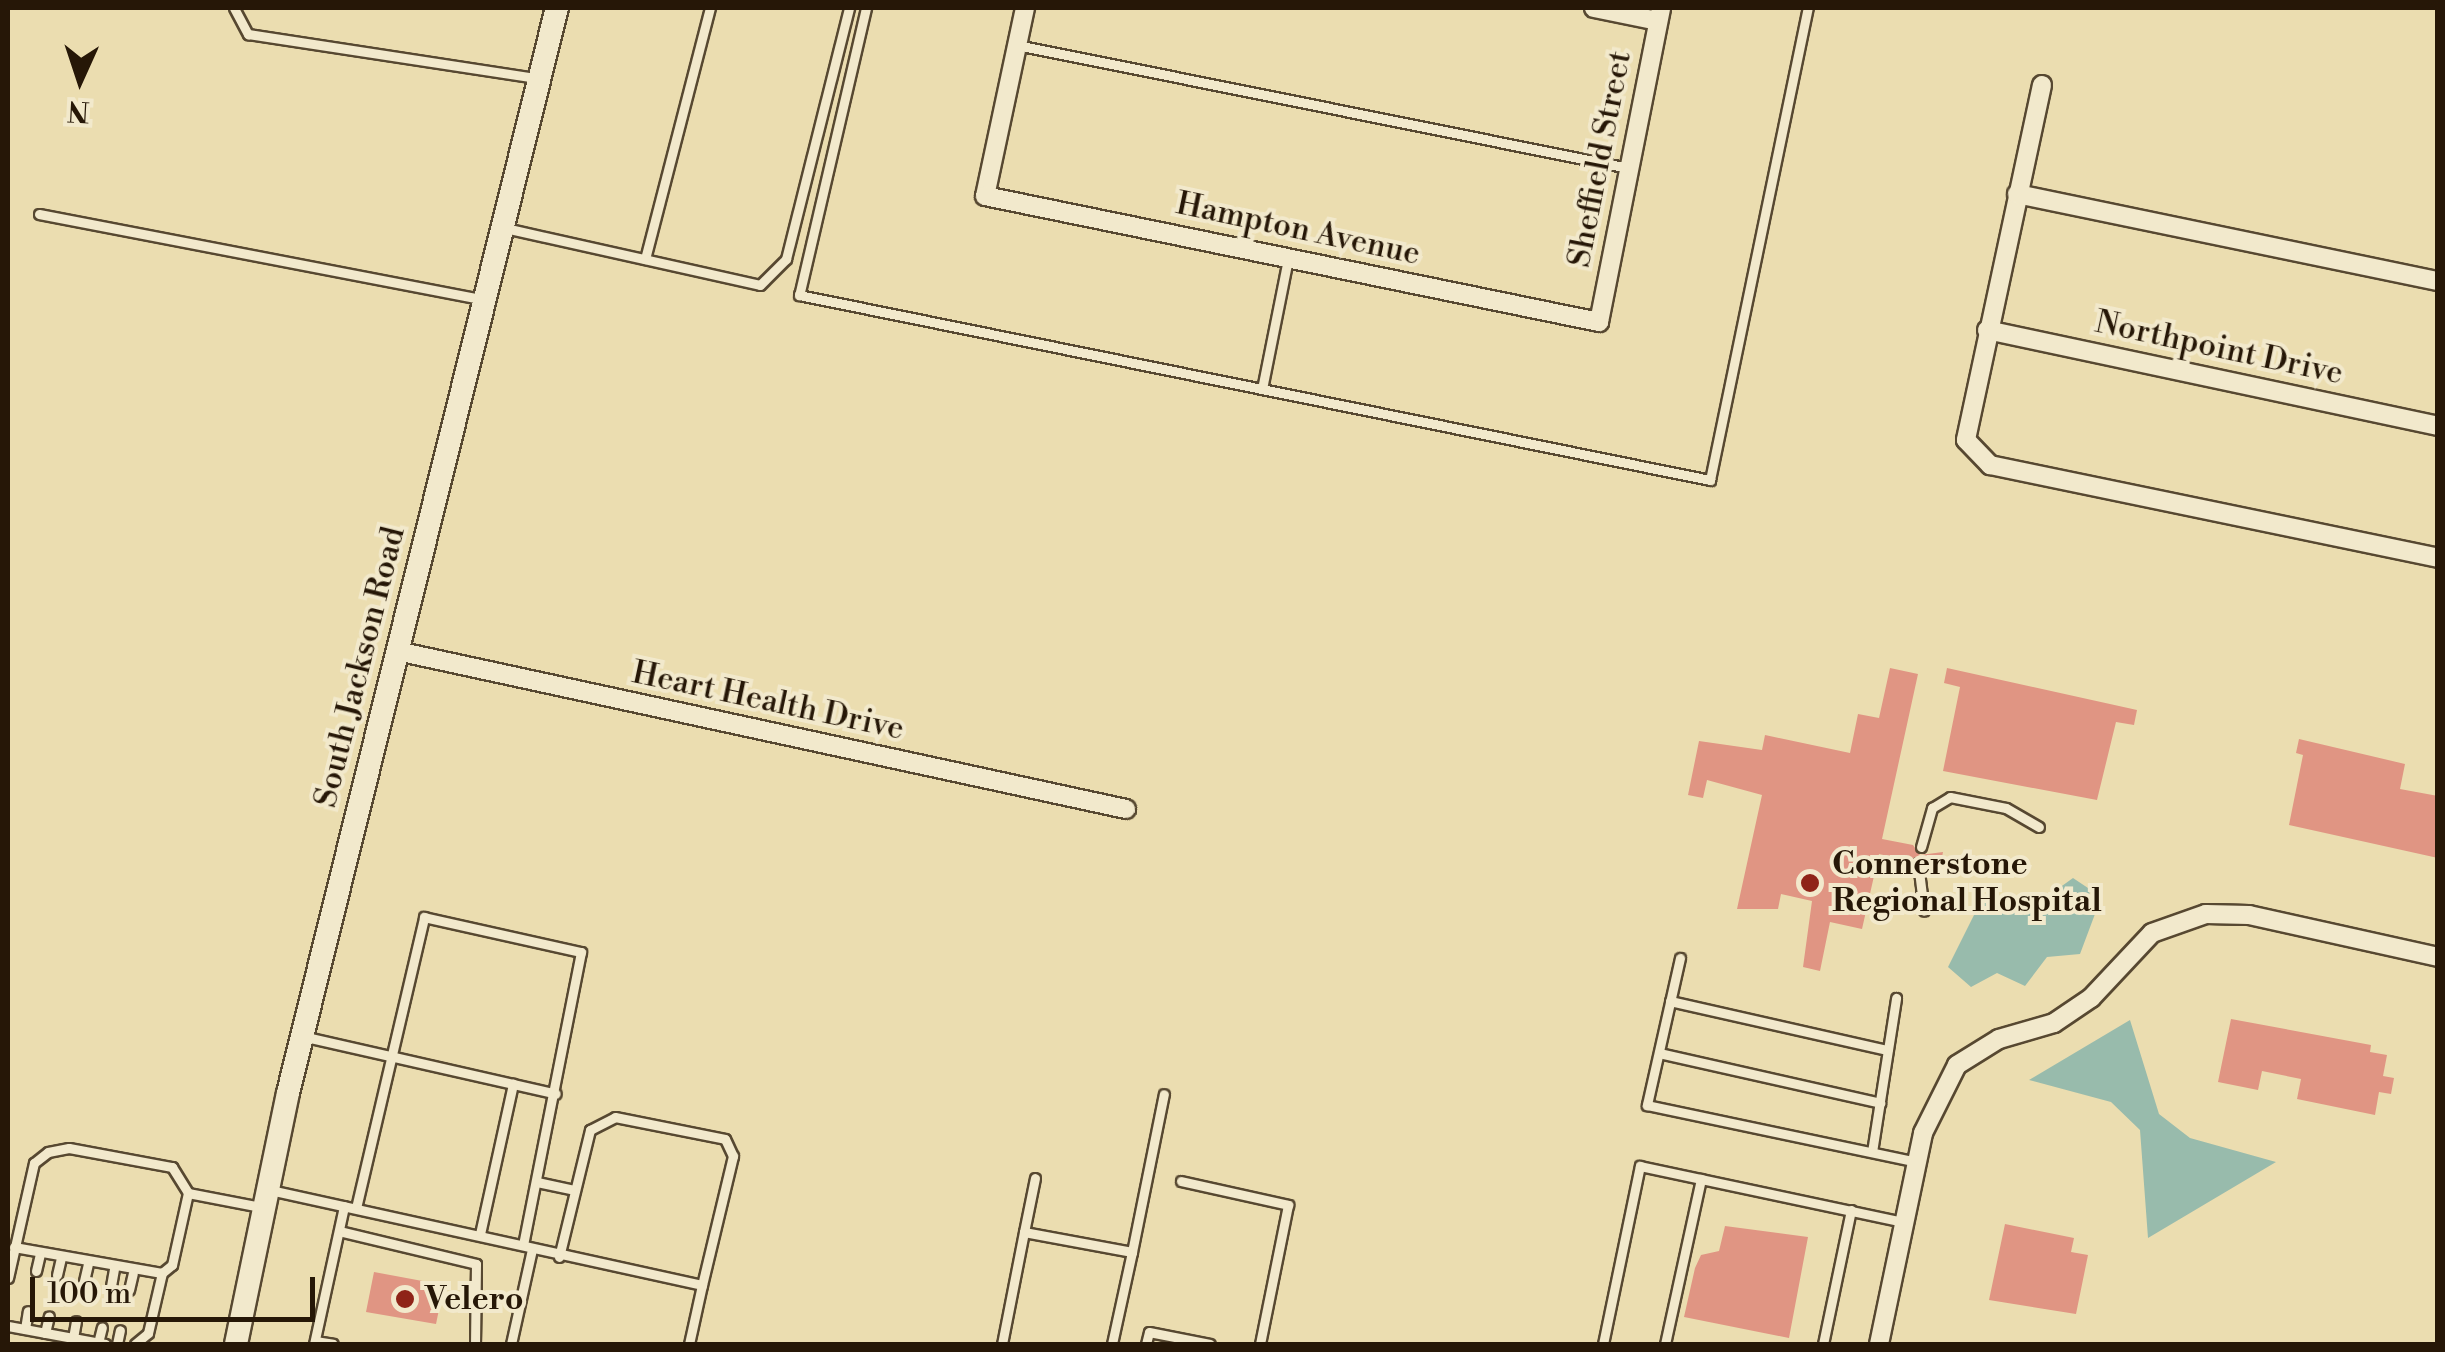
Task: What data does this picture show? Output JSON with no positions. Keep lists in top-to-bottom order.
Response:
{
  "streets": {
    "main road": ["South Jackson Road"],
    "street": [
      "Sheffield Street",
      "Hampton Avenue",
      "Northpoint Drive",
      "Heart Health Drive"
    ]
  },
  "crossings": [
    ["Sheffield Street", "Hampton Avenue"],
    ["South Jackson Road", "Heart Health Drive"]
  ],
  "places": ["Connerstone Regional Hospital", "Velero"],
  "scale_bar": "100 m",
  "north": "bottom"
}
